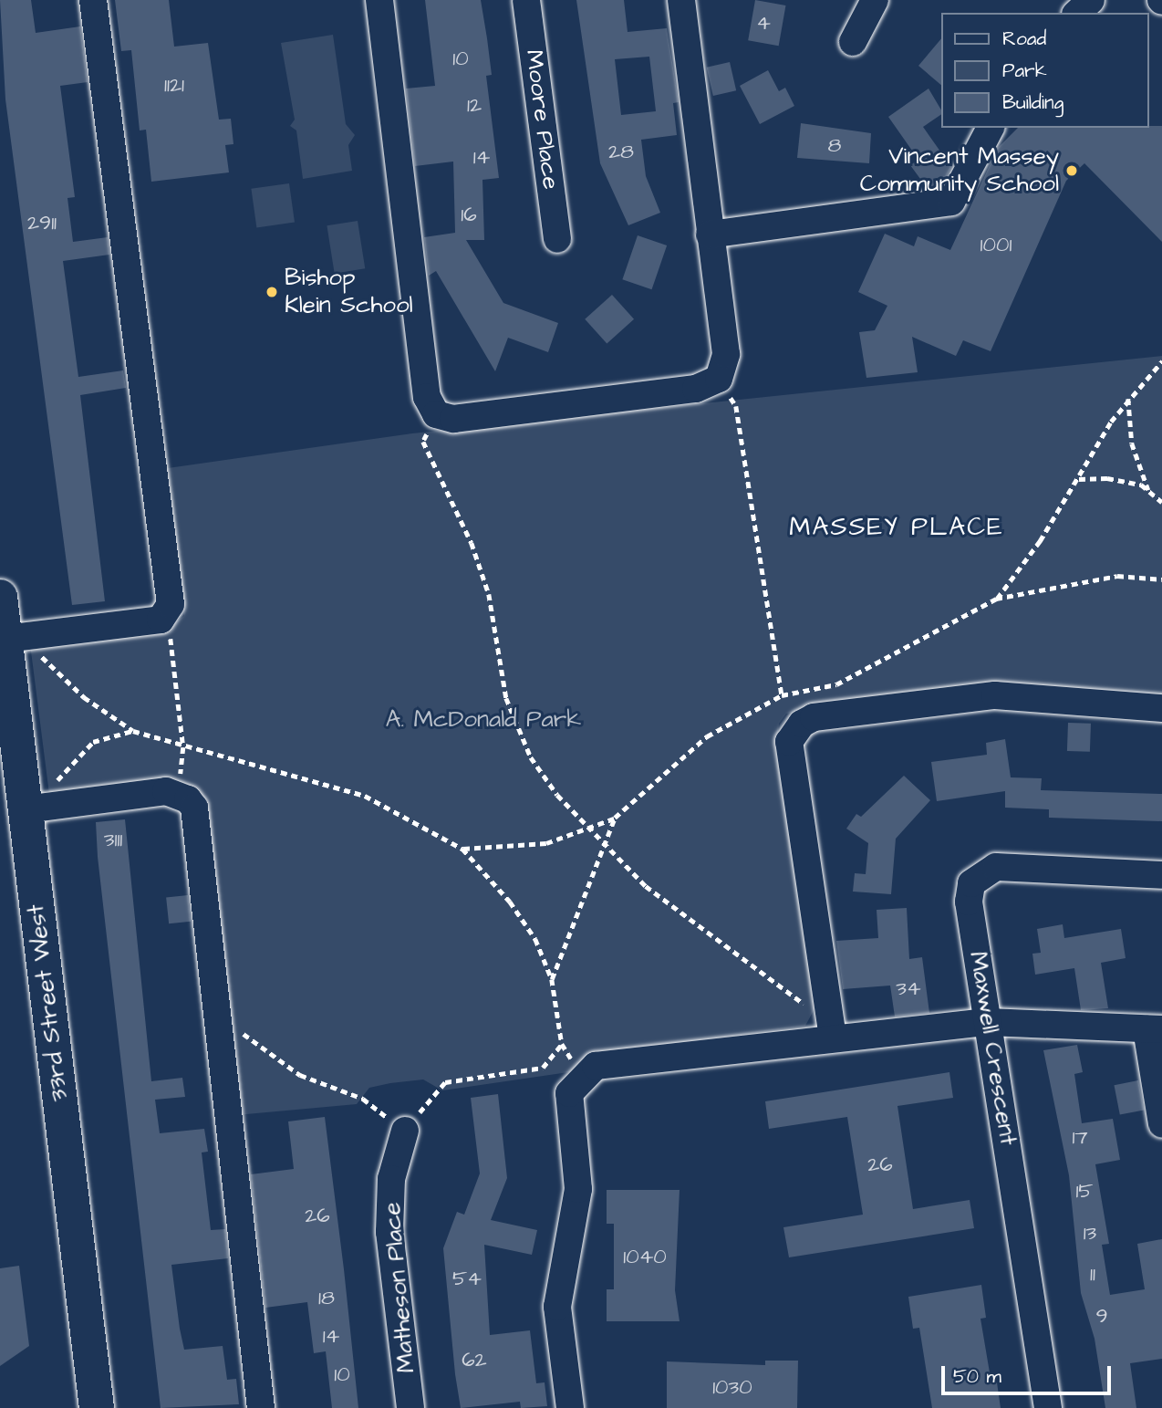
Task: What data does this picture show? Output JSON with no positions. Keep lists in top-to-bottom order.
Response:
{
  "streets": {
    "main road": ["33rd Street West"],
    "street": ["Moore Place", "Maxwell Crescent", "Matheson Place"]
  },
  "districts": ["MASSEY PLACE"],
  "parks": ["A. McDonald Park"],
  "places": ["Vincent Massey Community School", "Bishop Klein School"],
  "house_numbers": [
    "4",
    "10",
    "1121",
    "12",
    "8",
    "28",
    "14",
    "16",
    "2911",
    "1001",
    "3111",
    "34",
    "17",
    "26",
    "15",
    "26",
    "13",
    "1040",
    "11",
    "54",
    "18",
    "9",
    "14",
    "62",
    "10",
    "1030"
  ],
  "legend": ["Road", "Park", "Building"],
  "scale_bar": "50 m"
}
